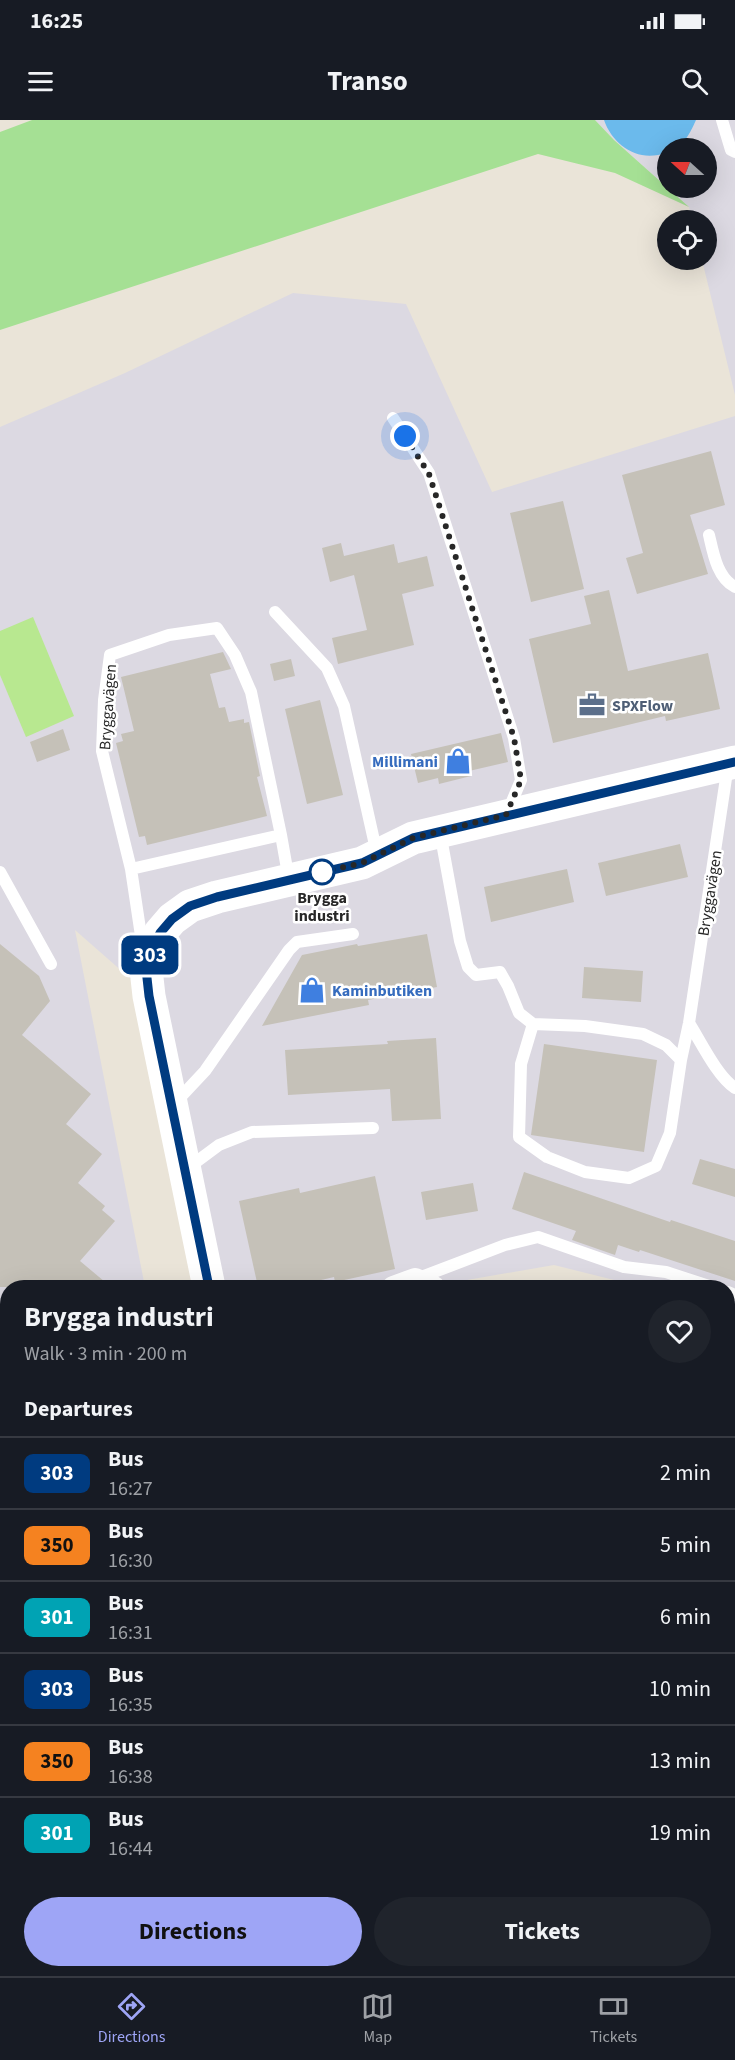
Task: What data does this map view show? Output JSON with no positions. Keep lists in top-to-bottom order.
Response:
{
  "streets": {
    "main road": ["Bryggavägen"]
  },
  "places": {
    "office": ["SPXFlow"],
    "shop": ["Millimani", "Kaminbutiken"],
    "other": ["Brygga industri"]
  },
  "lines": ["bus line 303"],
  "north": "left",
  "page": {
    "status": "16:25",
    "header": "Transo",
    "on_map": "303",
    "heading": [
      ["Brygga industri", "Walk · 3 min · 200 m"],
      "Departures"
    ],
    "list": [
      {
        "mark": "303",
        "name": "Bus",
        "note": "16:27",
        "value": "2 min"
      },
      {
        "mark": "350",
        "name": "Bus",
        "note": "16:30",
        "value": "5 min"
      },
      {
        "mark": "301",
        "name": "Bus",
        "note": "16:31",
        "value": "6 min"
      },
      {
        "mark": "303",
        "name": "Bus",
        "note": "16:35",
        "value": "10 min"
      },
      {
        "mark": "350",
        "name": "Bus",
        "note": "16:38",
        "value": "13 min"
      },
      {
        "mark": "301",
        "name": "Bus",
        "note": "16:44",
        "value": "19 min"
      }
    ],
    "buttons": ["Directions", "Tickets"],
    "tabs": ["Directions", "Map", "Tickets"]
  }
}
